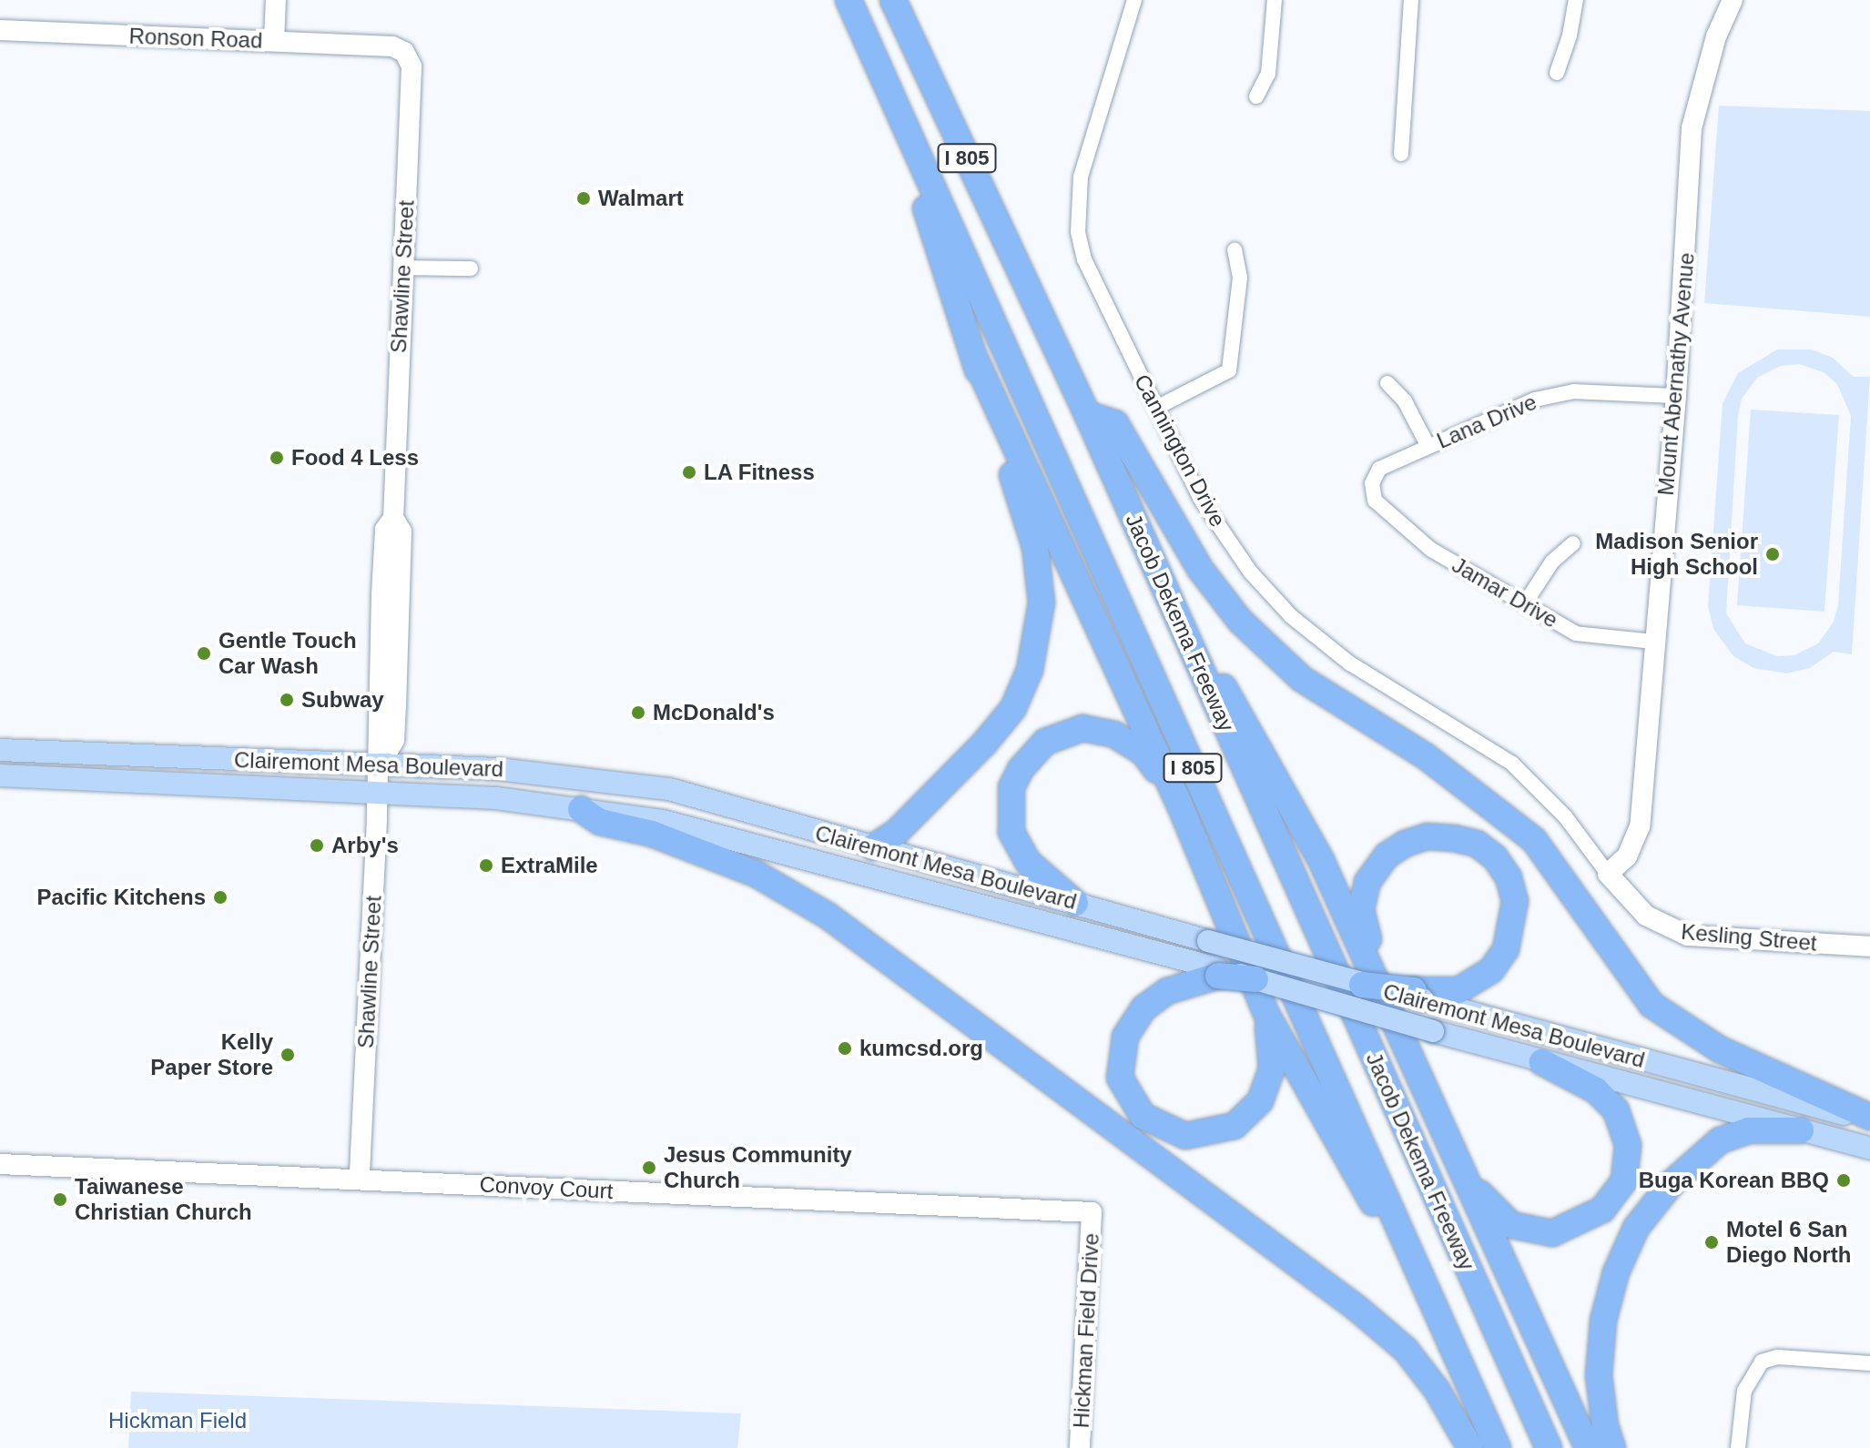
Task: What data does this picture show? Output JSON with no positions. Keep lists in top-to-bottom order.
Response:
{
  "streets": {
    "highway": ["I 805", "Jacob Dekema Freeway"],
    "main road": ["Clairemont Mesa Boulevard"],
    "street": [
      "Ronson Road",
      "Shawline Street",
      "Mount Abernathy Avenue",
      "Lana Drive",
      "Cannington Drive",
      "Jamar Drive",
      "Kesling Street",
      "Convoy Court",
      "Hickman Field Drive"
    ]
  },
  "crossings": [
    ["Ronson Road", "Shawline Street"],
    ["Shawline Street", "Clairemont Mesa Boulevard"],
    ["Shawline Street", "Convoy Court"],
    ["Mount Abernathy Avenue", "Lana Drive"],
    ["Mount Abernathy Avenue", "Cannington Drive"],
    ["Mount Abernathy Avenue", "Jamar Drive"],
    ["Mount Abernathy Avenue", "Kesling Street"],
    ["Lana Drive", "Jamar Drive"],
    ["Cannington Drive", "Kesling Street"],
    ["Convoy Court", "Hickman Field Drive"]
  ],
  "parks": ["Hickman Field"],
  "places": [
    "Walmart",
    "Food 4 Less",
    "LA Fitness",
    "Madison Senior High School",
    "Gentle Touch Car Wash",
    "Subway",
    "McDonald's",
    "Arby's",
    "ExtraMile",
    "Pacific Kitchens",
    "kumcsd.org",
    "Kelly Paper Store",
    "Jesus Community Church",
    "Buga Korean BBQ",
    "Taiwanese Christian Church",
    "Motel 6 San Diego North"
  ]
}
